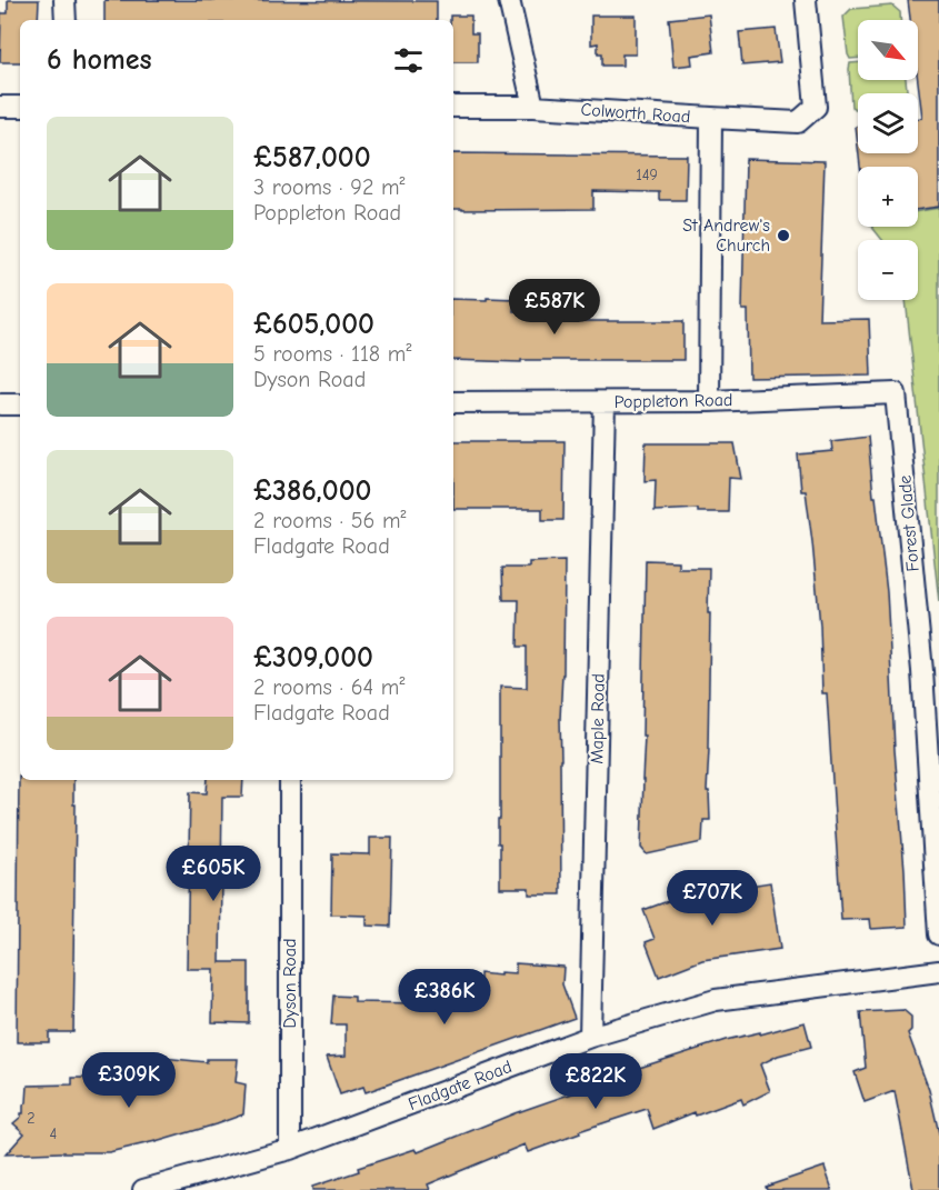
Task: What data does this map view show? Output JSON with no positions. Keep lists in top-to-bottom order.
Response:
{
  "streets": {
    "street": [
      "Colworth Road",
      "Poppleton Road",
      "Forest Glade",
      "Maple Road",
      "Dyson Road",
      "Fladgate Road"
    ]
  },
  "crossings": [
    ["Poppleton Road", "Forest Glade"],
    ["Poppleton Road", "Maple Road"],
    ["Maple Road", "Fladgate Road"],
    ["Dyson Road", "Fladgate Road"]
  ],
  "places": ["St Andrew's Church"],
  "house_numbers": ["149", "2", "4"],
  "north": "bottom right",
  "page": {
    "map_buttons": ["+", "−"],
    "heading": "6 homes",
    "list": [
      {
        "name": "£587,000",
        "note": "3 rooms · 92 m² · Poppleton Road"
      },
      {
        "name": "£605,000",
        "note": "5 rooms · 118 m² · Dyson Road"
      },
      {
        "name": "£386,000",
        "note": "2 rooms · 56 m² · Fladgate Road"
      },
      {
        "name": "£309,000",
        "note": "2 rooms · 64 m² · Fladgate Road"
      }
    ],
    "price": [
      "£587K",
      "£605K",
      "£707K",
      "£386K",
      "£309K",
      "£822K"
    ]
  }
}
